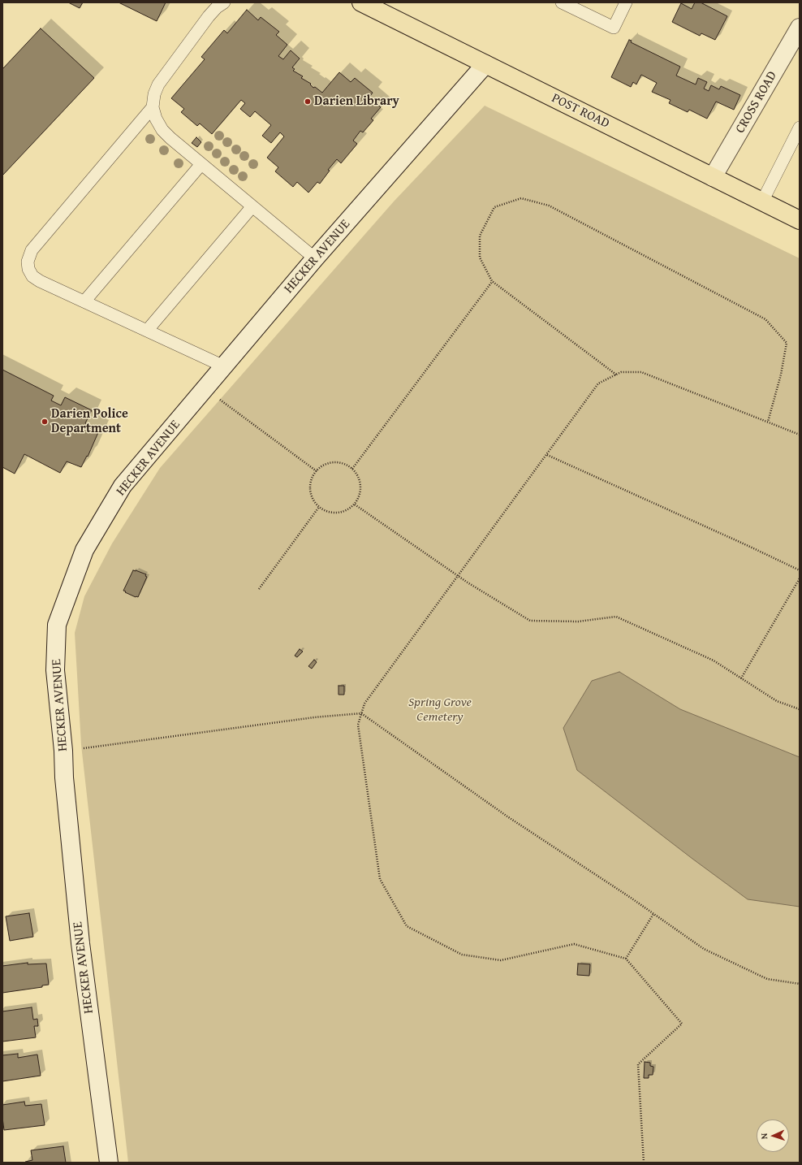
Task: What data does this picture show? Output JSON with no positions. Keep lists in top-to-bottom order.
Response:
{
  "streets": {
    "main road": ["POST ROAD"],
    "street": ["CROSS ROAD", "HECKER AVENUE"]
  },
  "crossings": [
    ["CROSS ROAD", "POST ROAD"],
    ["POST ROAD", "HECKER AVENUE"]
  ],
  "parks": ["Spring Grove Cemetery"],
  "places": ["Darien Library", "Darien Police Department"],
  "north": "left"
}
